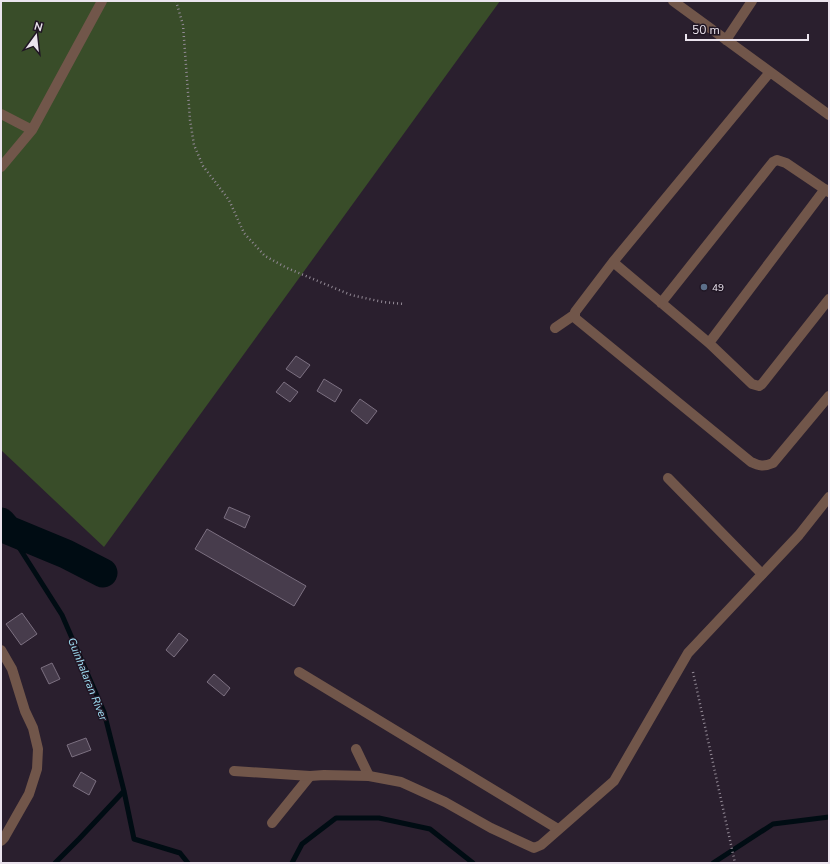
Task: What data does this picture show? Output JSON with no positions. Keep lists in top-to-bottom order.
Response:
{
  "water": ["Guinhalaran River"],
  "places": ["49"],
  "scale_bar": "50 m",
  "north": "top"
}
